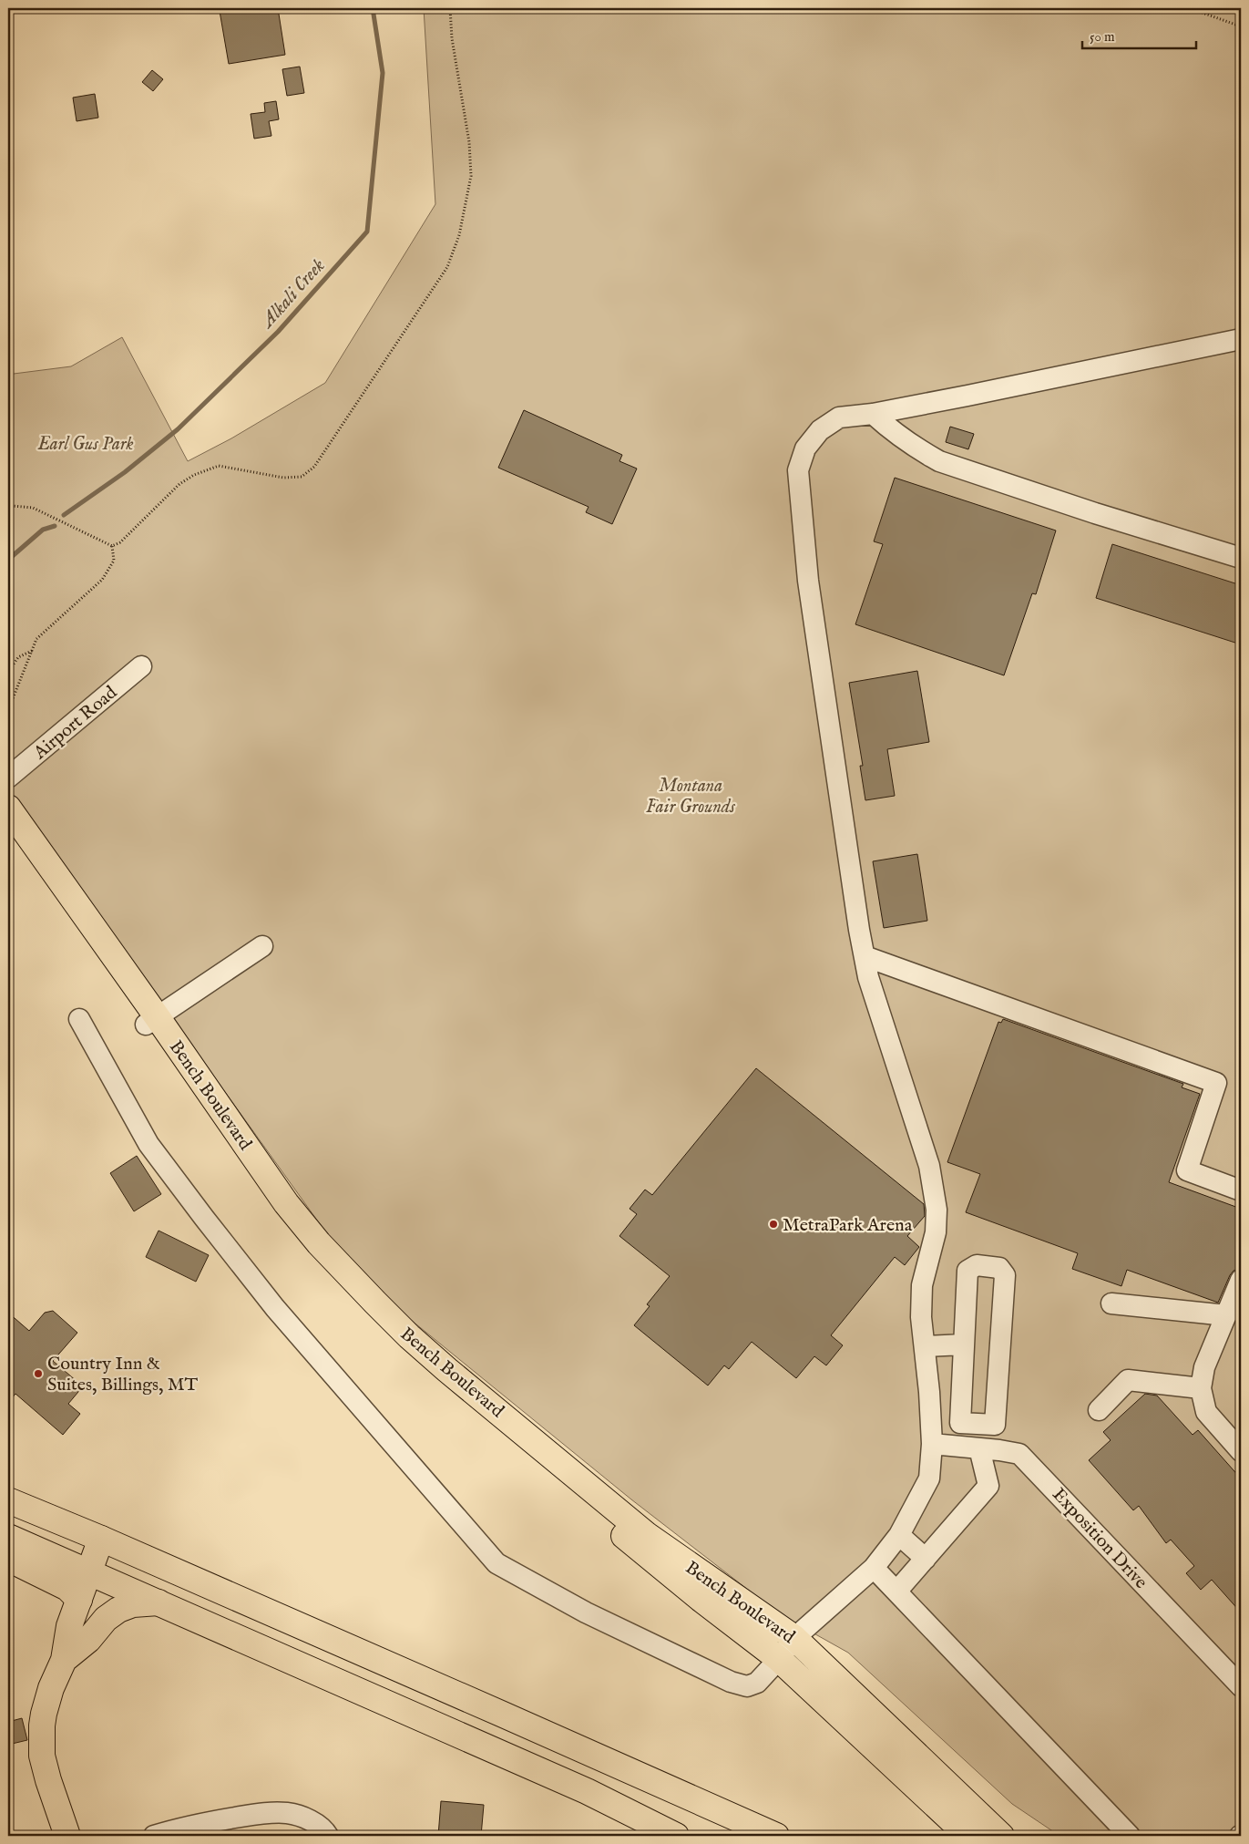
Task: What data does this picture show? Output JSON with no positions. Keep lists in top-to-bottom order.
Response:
{
  "streets": {
    "main road": ["Bench Boulevard"],
    "street": ["Airport Road", "Exposition Drive"]
  },
  "water": ["Alkali Creek"],
  "parks": ["Earl Gus Park", "Montana Fair Grounds"],
  "places": ["MetraPark Arena", "Country Inn & Suites, Billings, MT"],
  "scale_bar": "50 m"
}
